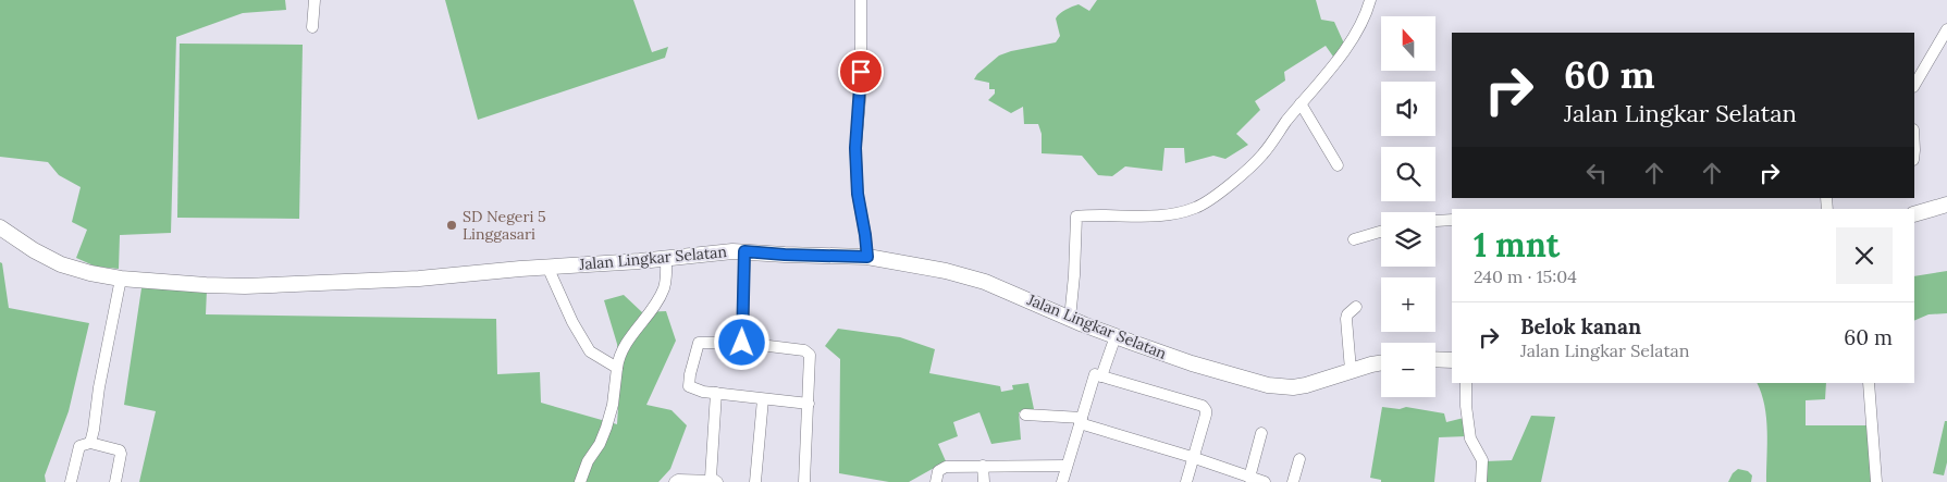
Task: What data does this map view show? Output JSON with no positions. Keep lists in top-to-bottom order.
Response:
{
  "streets": {
    "street": ["Jalan Lingkar Selatan"]
  },
  "places": ["SD Negeri 5 Linggasari"],
  "north": "top",
  "page": {
    "map_buttons": ["+", "−"],
    "turn": ["60 m", "Jalan Lingkar Selatan"],
    "heading": ["1 mnt", "240 m · 15:04"],
    "list": [
      {
        "name": "Belok kanan",
        "note": "Jalan Lingkar Selatan",
        "value": "60 m"
      }
    ]
  }
}
